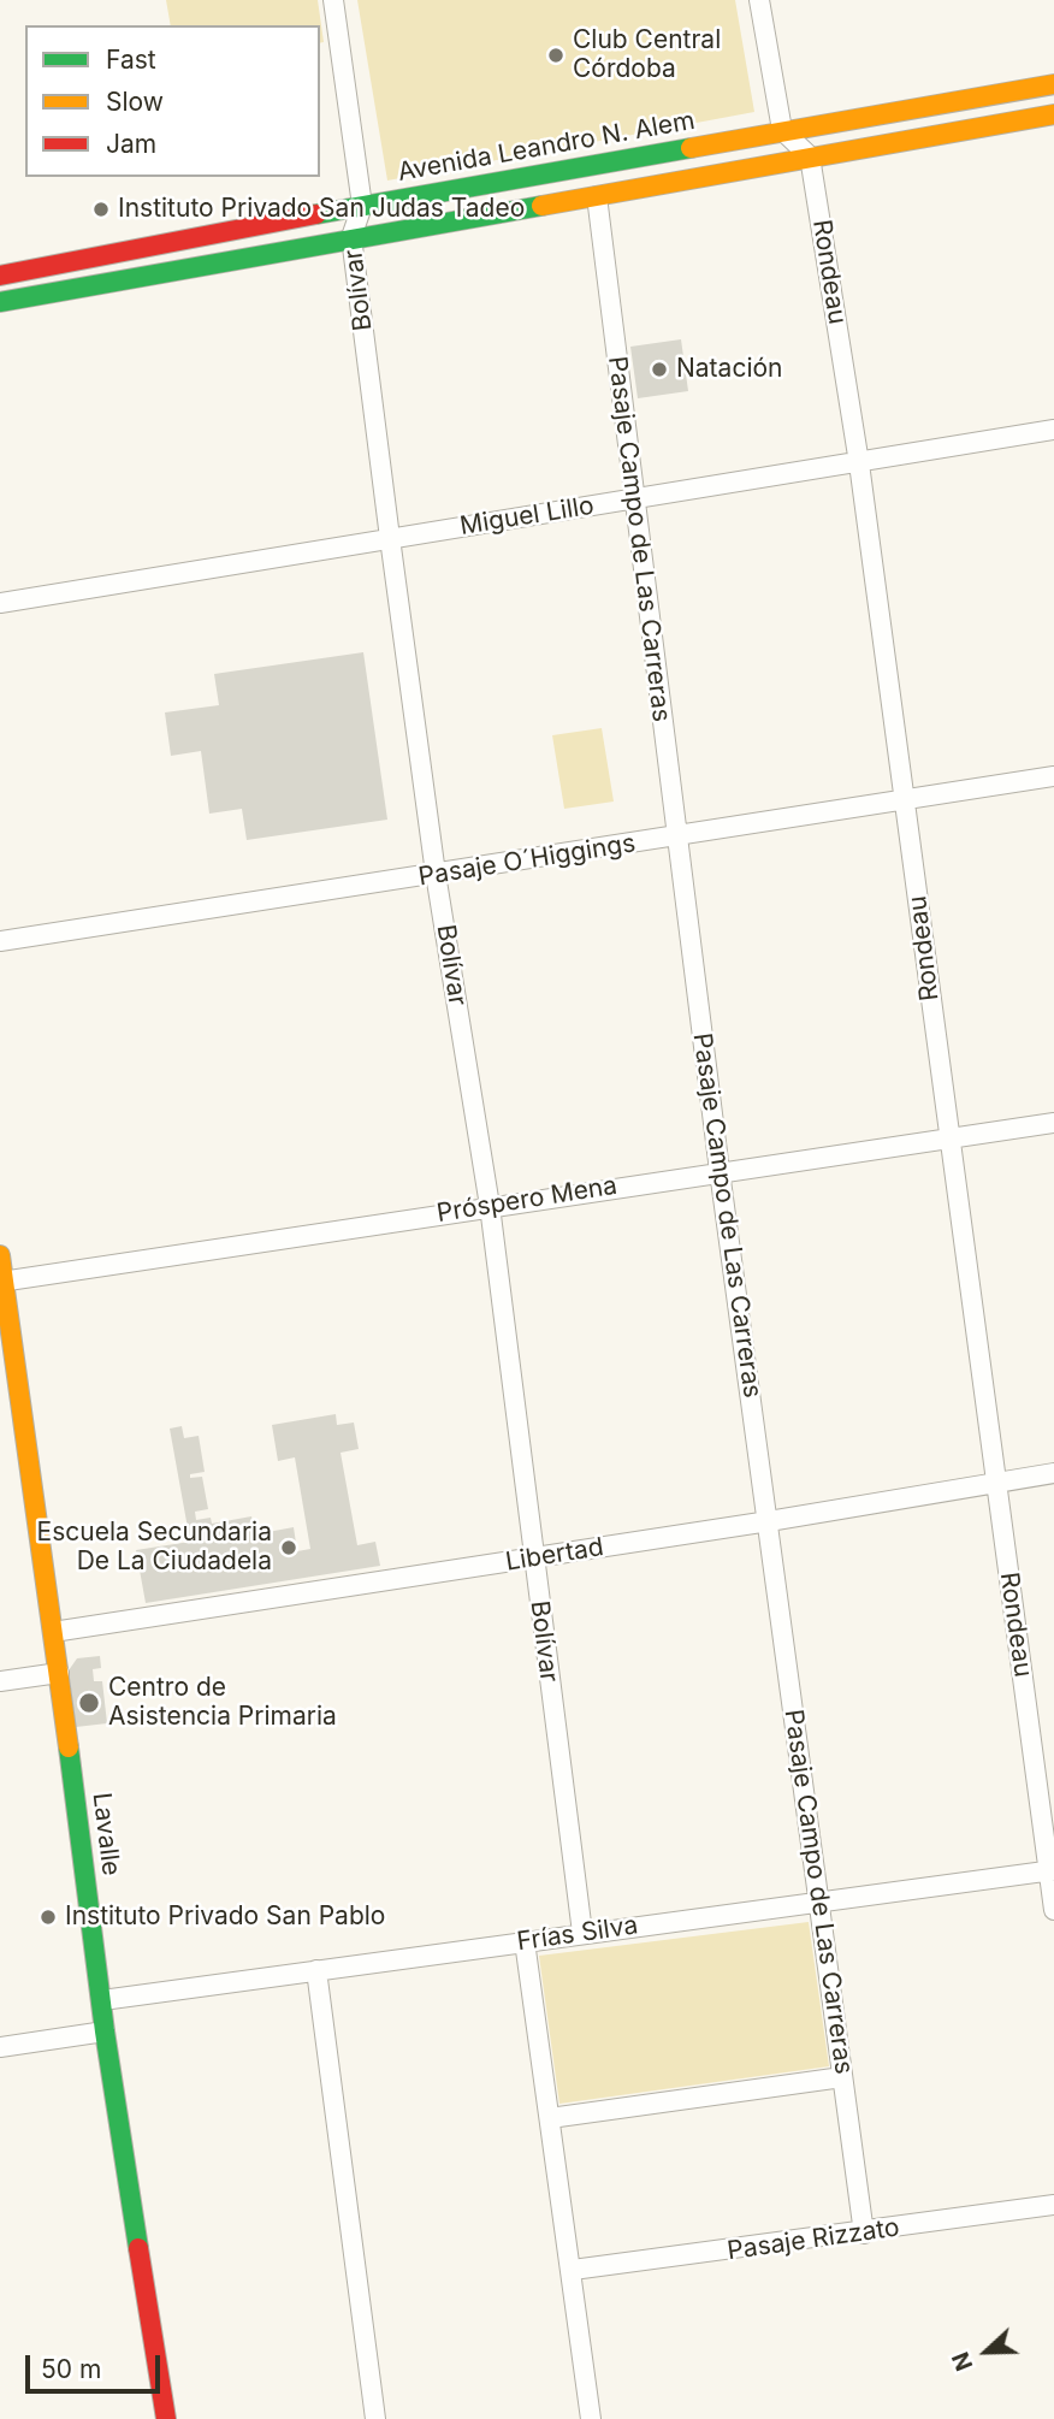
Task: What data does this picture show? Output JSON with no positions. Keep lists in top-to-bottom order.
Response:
{
  "streets": {
    "main road": ["Avenida Leandro N. Alem", "Lavalle"],
    "street": [
      "Rondeau",
      "Bolívar",
      "Miguel Lillo",
      "Pasaje Campo de Las Carreras",
      "Pasaje O´Higgings",
      "Próspero Mena",
      "Libertad",
      "Frías Silva",
      "Pasaje Rizzato"
    ]
  },
  "crossings": [
    ["Avenida Leandro N. Alem", "Bolívar"],
    ["Rondeau", "Miguel Lillo"],
    ["Rondeau", "Pasaje O´Higgings"],
    ["Rondeau", "Próspero Mena"],
    ["Rondeau", "Libertad"],
    ["Rondeau", "Frías Silva"],
    ["Bolívar", "Miguel Lillo"],
    ["Bolívar", "Pasaje O´Higgings"],
    ["Bolívar", "Próspero Mena"],
    ["Bolívar", "Libertad"],
    ["Bolívar", "Frías Silva"],
    ["Miguel Lillo", "Pasaje Campo de Las Carreras"],
    ["Pasaje Campo de Las Carreras", "Pasaje O´Higgings"],
    ["Pasaje Campo de Las Carreras", "Próspero Mena"],
    ["Pasaje Campo de Las Carreras", "Libertad"],
    ["Pasaje Campo de Las Carreras", "Frías Silva"],
    ["Pasaje Campo de Las Carreras", "Pasaje Rizzato"],
    ["Próspero Mena", "Lavalle"],
    ["Libertad", "Lavalle"],
    ["Lavalle", "Frías Silva"]
  ],
  "places": [
    "Club Central Córdoba",
    "Instituto Privado San Judas Tadeo",
    "Natación",
    "Escuela Secundaria De La Ciudadela",
    "Centro de Asistencia Primaria",
    "Instituto Privado San Pablo"
  ],
  "legend": ["Fast", "Slow", "Jam"],
  "scale_bar": "50 m",
  "north": "left"
}
